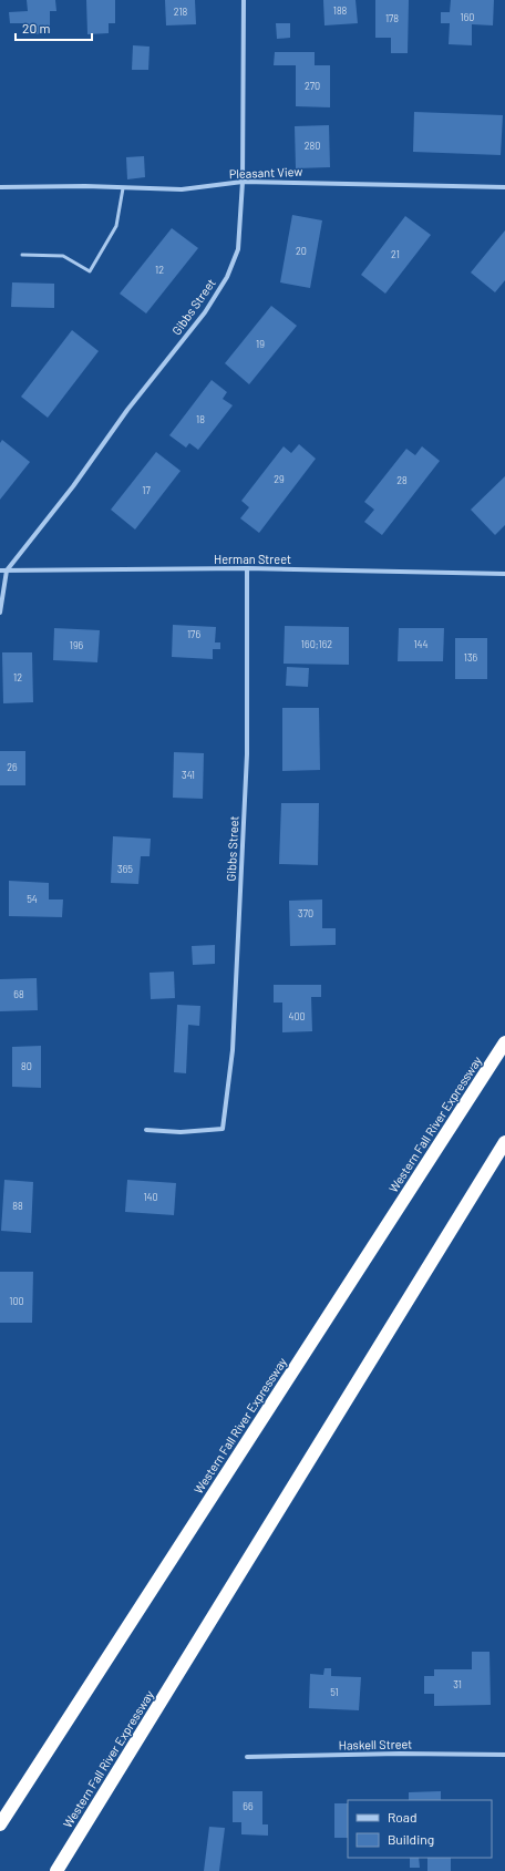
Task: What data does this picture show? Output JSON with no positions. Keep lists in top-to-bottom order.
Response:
{
  "streets": {
    "highway": ["Western Fall River Expressway"],
    "street": [
      "Pleasant View",
      "Gibbs Street",
      "Herman Street",
      "Haskell Street"
    ]
  },
  "crossings": [
    ["Pleasant View", "Gibbs Street"],
    ["Gibbs Street", "Herman Street"]
  ],
  "house_numbers": [
    "188",
    "218",
    "160",
    "178",
    "270",
    "280",
    "20",
    "21",
    "12",
    "19",
    "18",
    "29",
    "28",
    "17",
    "176",
    "160;162",
    "144",
    "196",
    "136",
    "12",
    "26",
    "341",
    "365",
    "54",
    "370",
    "68",
    "400",
    "80",
    "140",
    "88",
    "100",
    "31",
    "51",
    "66"
  ],
  "legend": ["Road", "Building"],
  "scale_bar": "20 m"
}
